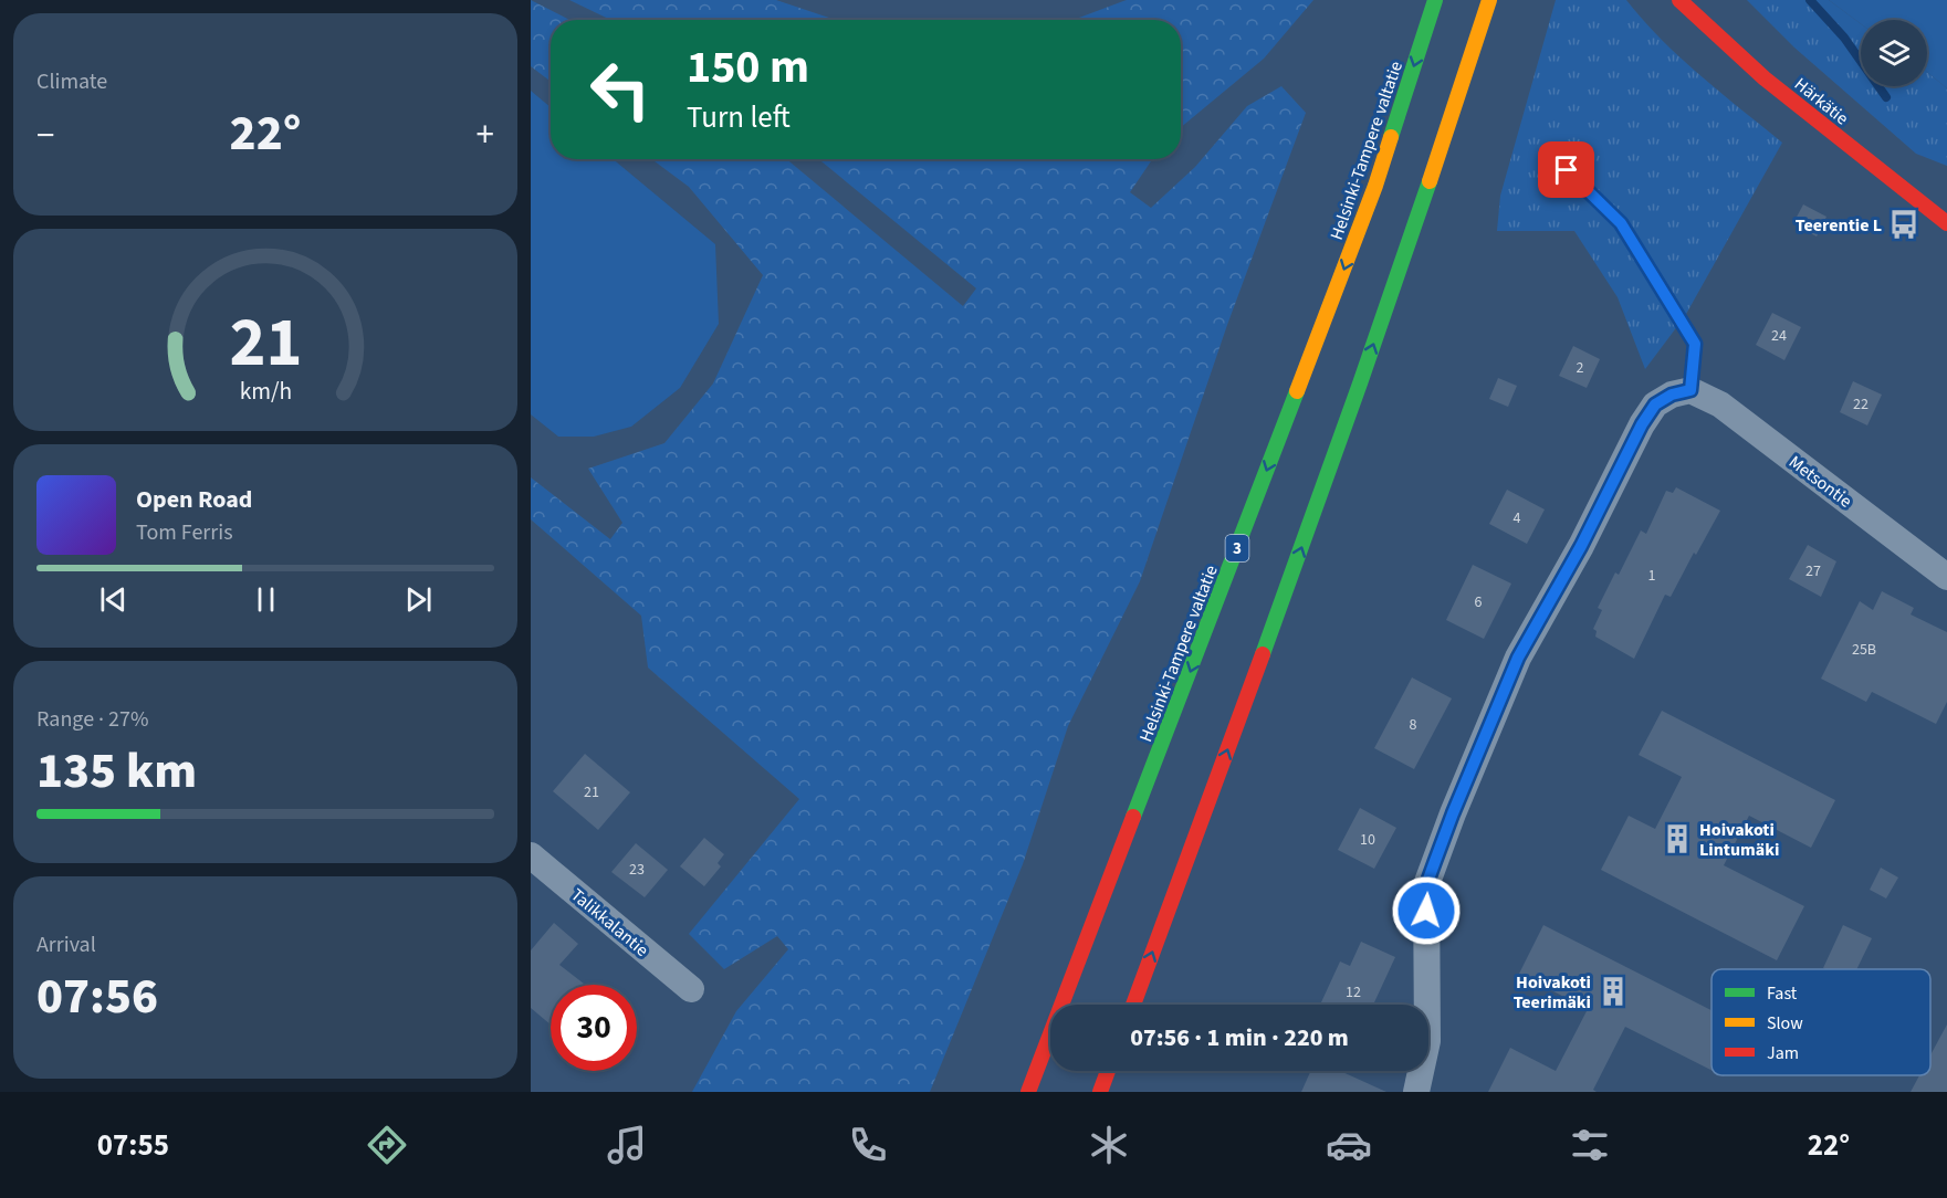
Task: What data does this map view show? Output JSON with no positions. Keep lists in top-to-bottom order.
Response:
{
  "streets": {
    "main road": ["Härkätie", "Helsinki-Tampere valtatie", "3"],
    "street": ["Metsontie", "Talikkalantie"]
  },
  "places": {
    "bus stop": ["Teerentie L"],
    "building": ["Hoivakoti Lintumäki", "Hoivakoti Teerimäki"]
  },
  "house_numbers": [
    "24",
    "2",
    "22",
    "4",
    "27",
    "1",
    "6",
    "25B",
    "8",
    "21",
    "10",
    "23",
    "12"
  ],
  "legend": ["Fast", "Slow", "Jam"],
  "page": {
    "tile": [
      "Climate",
      ["Range · 27%", "135 km"],
      ["Arrival", "07:56"]
    ],
    "turn": ["150 m", "Turn left"],
    "heat": ["−", "22°", "+"],
    "song": ["Open Road", "Tom Ferris"],
    "limit": "30",
    "trip": "07:56 · 1 min · 220 m",
    "tabs": ["07:55", "22°"],
    "gauge": ["21", "km/h"]
  }
}
